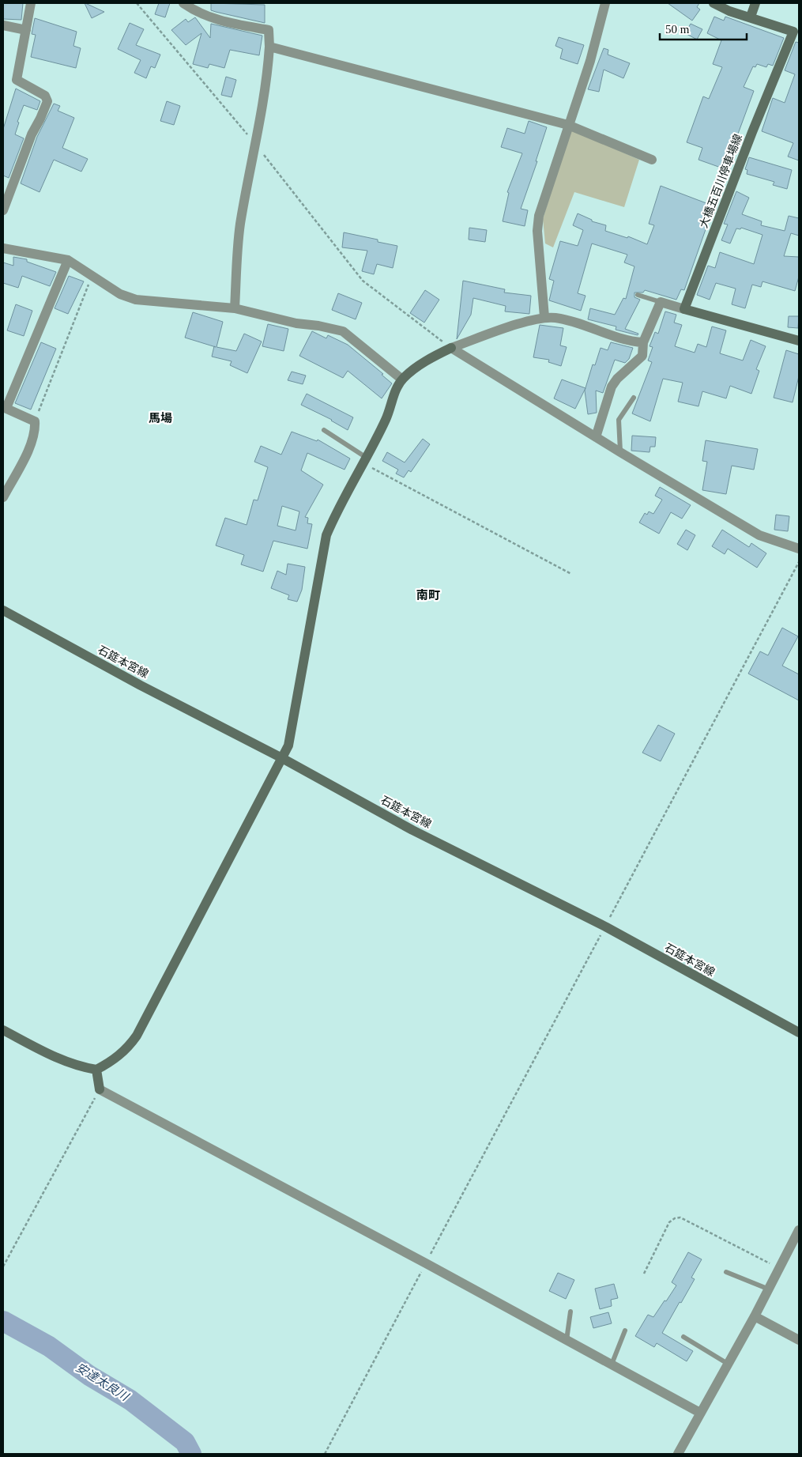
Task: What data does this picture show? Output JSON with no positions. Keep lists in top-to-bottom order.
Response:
{
  "streets": {
    "main road": ["大橋五百川停車場線", "石筵本宮線"]
  },
  "districts": ["馬場", "南町"],
  "water": ["安達太良川"],
  "scale_bar": "50 m"
}
